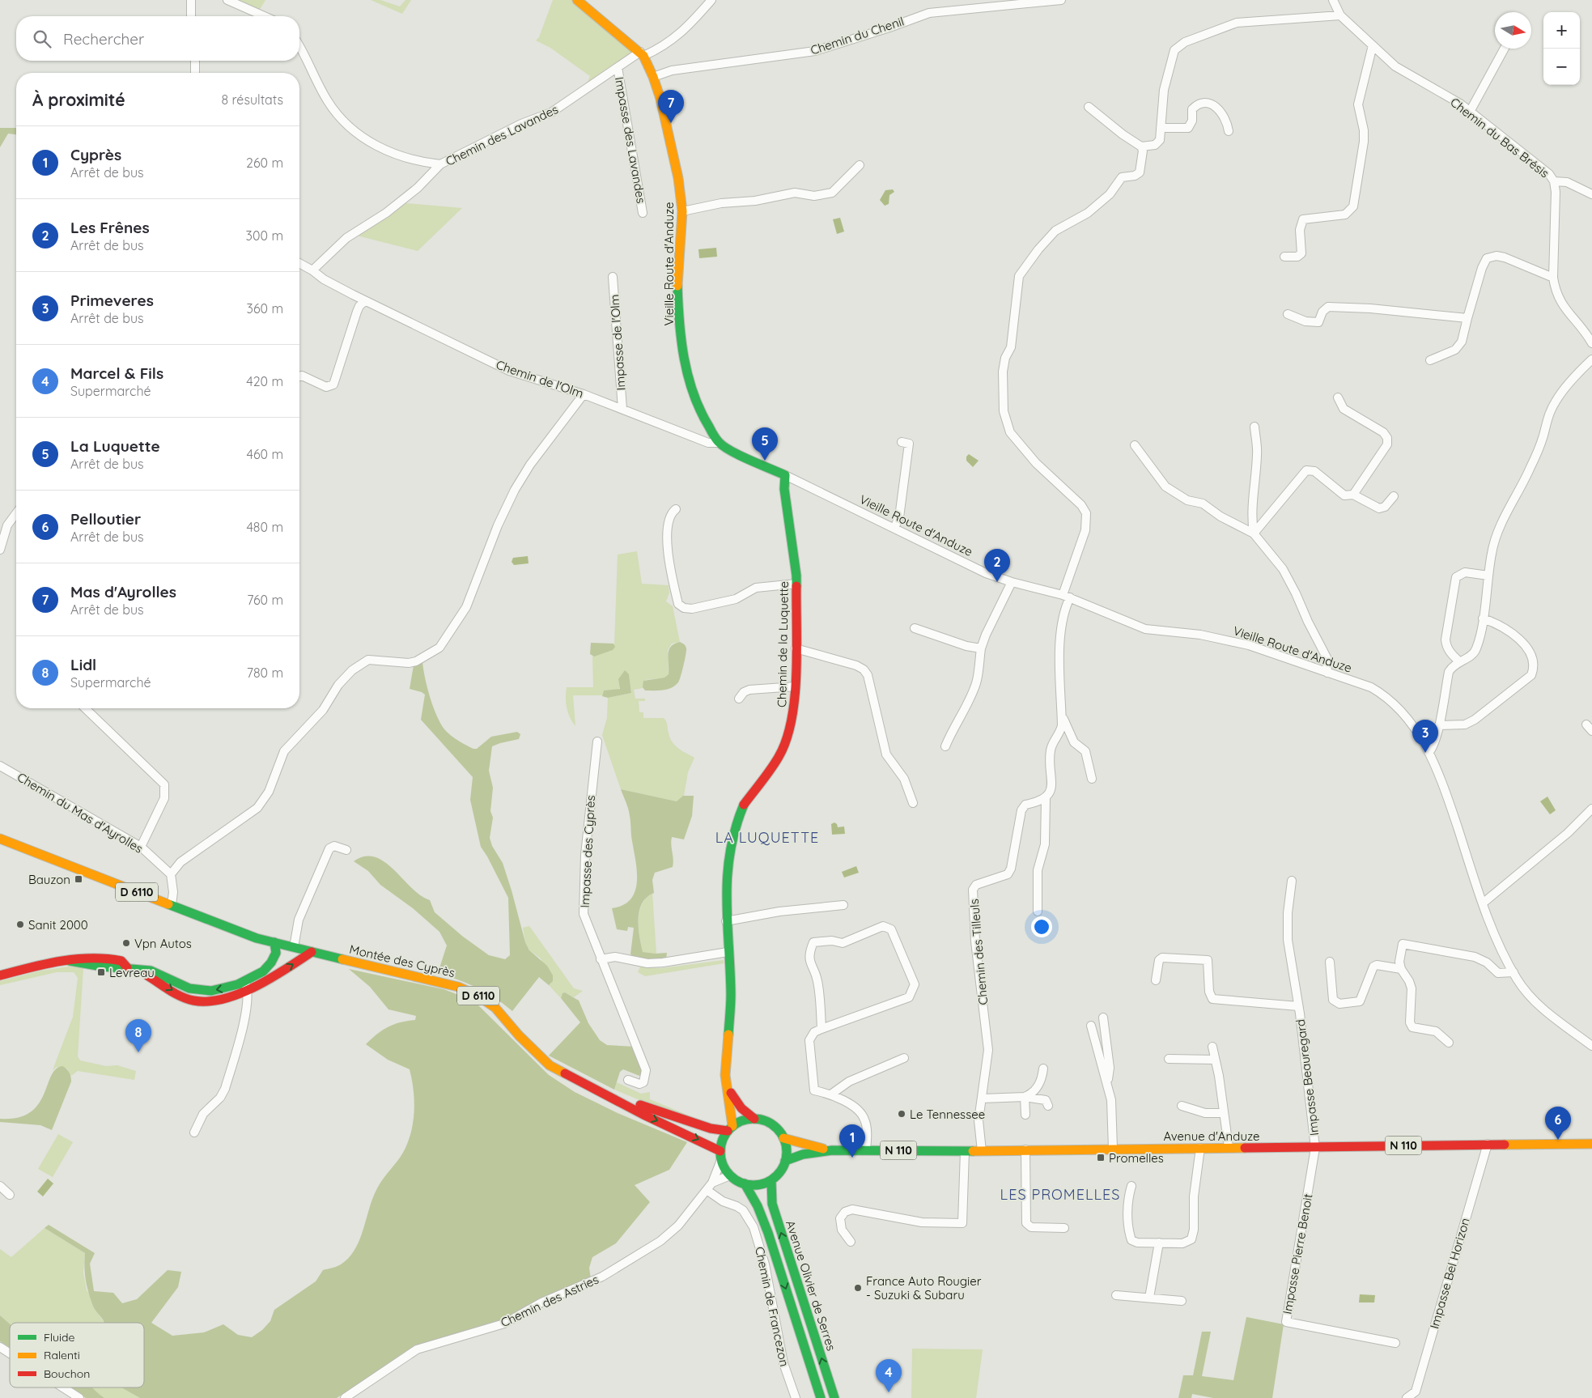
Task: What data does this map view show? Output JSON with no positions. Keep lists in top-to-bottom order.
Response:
{
  "streets": {
    "main road": [
      "Vieille Route d'Anduze",
      "Chemin de la Luquette",
      "D 6110",
      "Montée des Cyprès",
      "Avenue d'Anduze",
      "N 110",
      "Avenue Olivier de Serres"
    ],
    "street": [
      "Chemin du Chenil",
      "Chemin des Lavandes",
      "Chemin du Bas Brésis",
      "Impasse des Lavandes",
      "Impasse de l'Olm",
      "Chemin de l'Olm",
      "Chemin du Mas d'Ayrolles",
      "Impasse des Cyprès",
      "Chemin des Tilleuls",
      "Impasse Beauregard",
      "Impasse Pierre Benoit",
      "Impasse Bel Horizon",
      "Chemin des Astries",
      "Chemin de Francezon"
    ]
  },
  "crossings": [
    ["Chemin du Chenil", "Vieille Route d'Anduze"],
    ["Chemin des Lavandes", "Impasse des Lavandes"],
    ["Chemin des Lavandes", "Vieille Route d'Anduze"],
    ["Chemin des Lavandes", "Chemin de l'Olm"],
    ["Vieille Route d'Anduze", "Chemin de l'Olm"],
    ["Vieille Route d'Anduze", "Chemin de la Luquette"],
    ["Impasse de l'Olm", "Chemin de l'Olm"],
    ["Chemin de la Luquette", "Montée des Cyprès"],
    ["Chemin de la Luquette", "Avenue d'Anduze"],
    ["Chemin de la Luquette", "Avenue Olivier de Serres"],
    ["Chemin de la Luquette", "Chemin des Astries"],
    ["Chemin des Tilleuls", "Avenue d'Anduze"],
    ["Montée des Cyprès", "Avenue d'Anduze"],
    ["Montée des Cyprès", "Avenue Olivier de Serres"],
    ["Montée des Cyprès", "Chemin des Astries"],
    ["Impasse Beauregard", "Avenue d'Anduze"],
    ["Impasse Beauregard", "Impasse Pierre Benoit"],
    ["Avenue d'Anduze", "Impasse Pierre Benoit"],
    ["Avenue d'Anduze", "Impasse Bel Horizon"],
    ["Avenue d'Anduze", "Avenue Olivier de Serres"],
    ["Avenue d'Anduze", "Chemin des Astries"],
    ["Avenue Olivier de Serres", "Chemin des Astries"],
    ["Chemin des Astries", "Chemin de Francezon"]
  ],
  "districts": ["LA LUQUETTE", "LES PROMELLES"],
  "places": {
    "transit": ["Bauzon", "Levreau", "Promelles"],
    "other": [
      "Sanit 2000",
      "Vpn Autos",
      "Le Tennessee",
      "France Auto Rougier - Suzuki & Subaru"
    ]
  },
  "legend": ["Fluide", "Ralenti", "Bouchon"],
  "north": "right",
  "page": {
    "map_buttons": ["+", "−"],
    "search": "Rechercher",
    "heading": ["À proximité", "8 résultats"],
    "pins": [
      "7",
      "5",
      "2",
      "3",
      "8",
      "6",
      "1",
      "4"
    ],
    "list": [
      {
        "mark": "1",
        "name": "Cyprès",
        "note": "Arrêt de bus",
        "value": "260 m"
      },
      {
        "mark": "2",
        "name": "Les Frênes",
        "note": "Arrêt de bus",
        "value": "300 m"
      },
      {
        "mark": "3",
        "name": "Primeveres",
        "note": "Arrêt de bus",
        "value": "360 m"
      },
      {
        "mark": "4",
        "name": "Marcel & Fils",
        "note": "Supermarché",
        "value": "420 m"
      },
      {
        "mark": "5",
        "name": "La Luquette",
        "note": "Arrêt de bus",
        "value": "460 m"
      },
      {
        "mark": "6",
        "name": "Pelloutier",
        "note": "Arrêt de bus",
        "value": "480 m"
      },
      {
        "mark": "7",
        "name": "Mas d'Ayrolles",
        "note": "Arrêt de bus",
        "value": "760 m"
      },
      {
        "mark": "8",
        "name": "Lidl",
        "note": "Supermarché",
        "value": "780 m"
      }
    ]
  }
}
